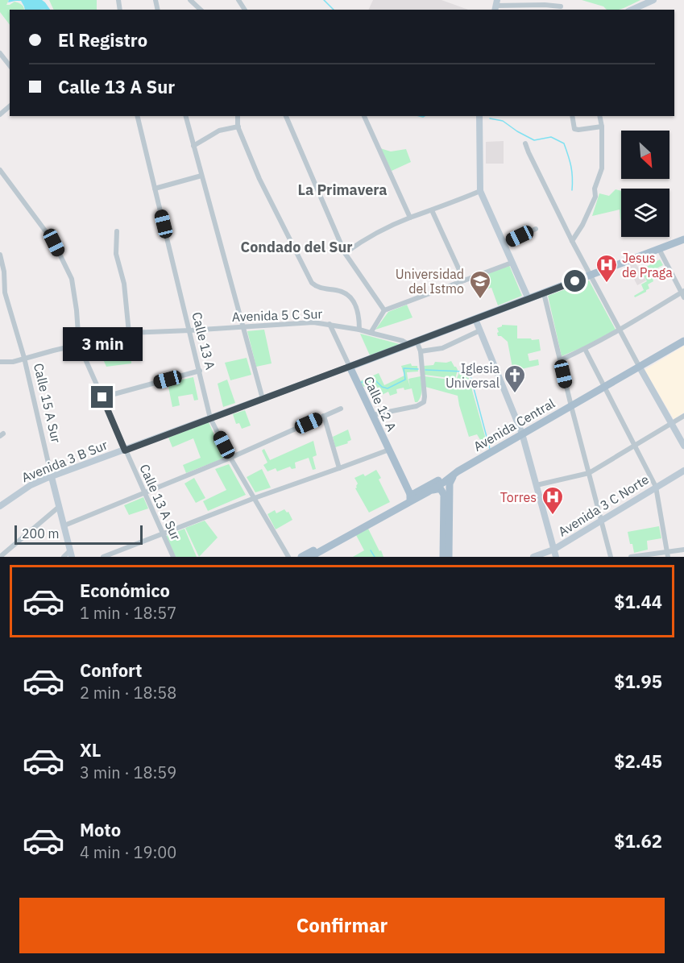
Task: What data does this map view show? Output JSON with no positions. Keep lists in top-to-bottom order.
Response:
{
  "streets": {
    "main road": ["Calle 12 A", "Avenida Central", "Avenida 3 B Sur"],
    "street": [
      "Avenida 5 C Sur",
      "Calle 13 A",
      "Calle 15 A Sur",
      "Calle 13 A Sur",
      "Avenida 3 C Norte"
    ]
  },
  "crossings": [
    ["Avenida 5 C Sur", "Calle 13 A"],
    ["Avenida 5 C Sur", "Calle 15 A Sur"],
    ["Avenida 5 C Sur", "Calle 12 A"],
    ["Avenida 5 C Sur", "Avenida 3 B Sur"],
    ["Avenida 5 C Sur", "Calle 13 A Sur"],
    ["Calle 13 A", "Avenida 3 B Sur"],
    ["Calle 15 A Sur", "Avenida 3 B Sur"],
    ["Calle 12 A", "Avenida 3 B Sur"],
    ["Avenida 3 B Sur", "Calle 13 A Sur"]
  ],
  "districts": ["La Primavera", "Condado del Sur"],
  "places": {
    "hospital": ["Jesus de Praga", "Torres"],
    "school or university": ["Universidad del Istmo"],
    "church": ["Iglesia Universal"]
  },
  "scale_bar": "200 m",
  "north": "bottom right",
  "page": {
    "banner": ["El Registro", "Calle 13 A Sur"],
    "bubble": "3 min",
    "scale": "200 m",
    "list": [
      {
        "name": "Económico",
        "note": "1 min · 18:57",
        "value": "$1.44"
      },
      {
        "name": "Confort",
        "note": "2 min · 18:58",
        "value": "$1.95"
      },
      {
        "name": "XL",
        "note": "3 min · 18:59",
        "value": "$2.45"
      },
      {
        "name": "Moto",
        "note": "4 min · 19:00",
        "value": "$1.62"
      }
    ],
    "buttons": "Confirmar"
  }
}
